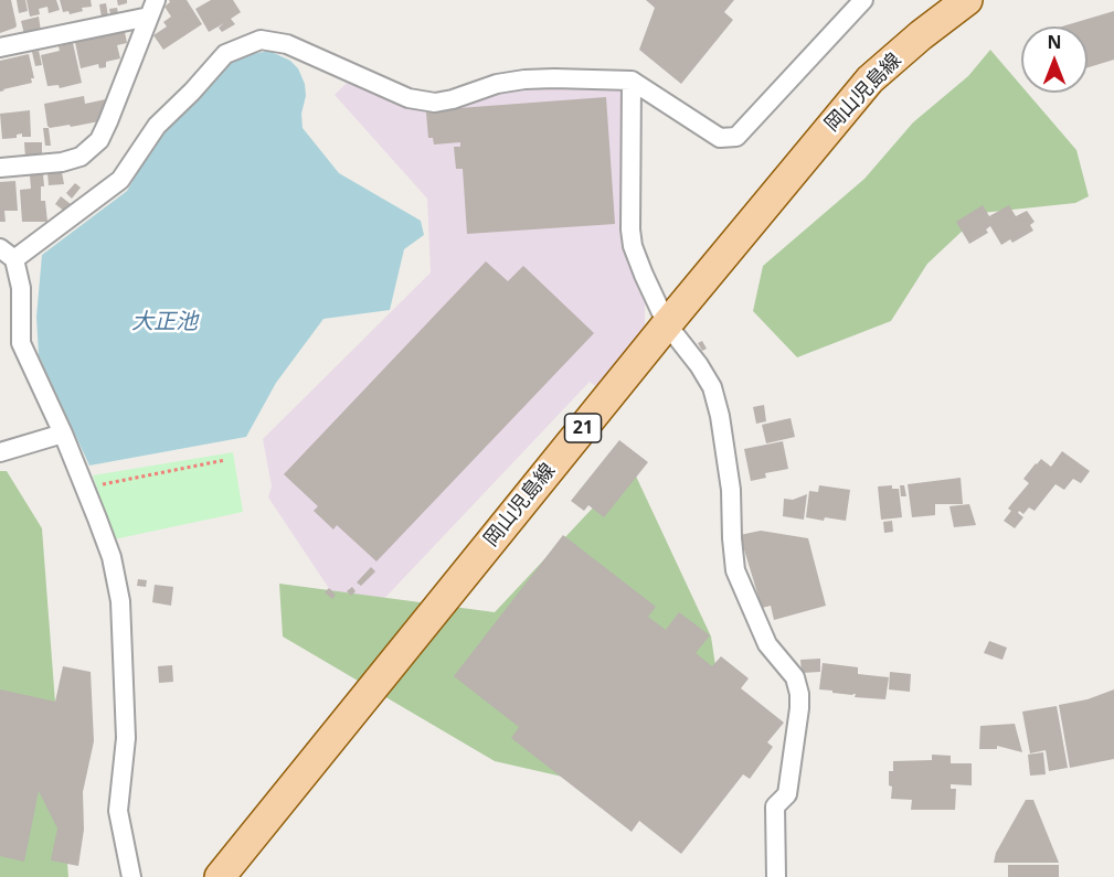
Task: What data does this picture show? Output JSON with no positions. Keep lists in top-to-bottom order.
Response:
{
  "streets": {
    "main road": ["岡山児島線", "21"]
  },
  "water": ["大正池"],
  "north": "top"
}
